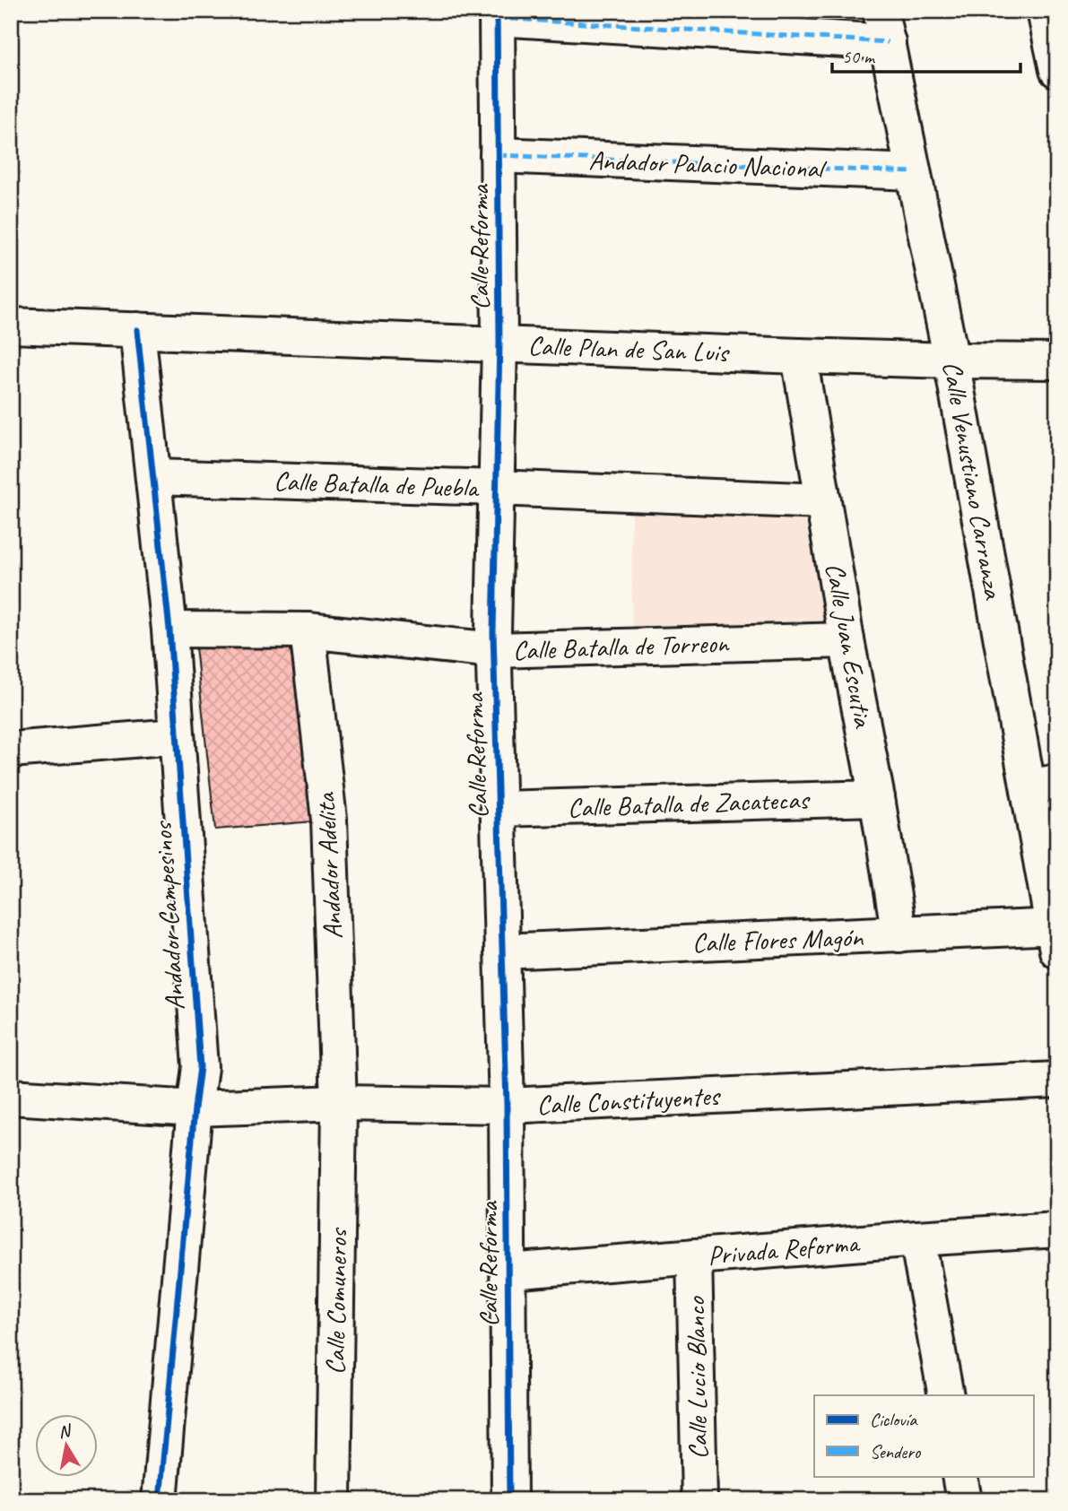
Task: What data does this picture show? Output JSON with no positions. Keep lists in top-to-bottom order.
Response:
{
  "streets": {
    "street": [
      "Andador Palacio Nacional",
      "Calle Reforma",
      "Calle Plan de San Luis",
      "Calle Venustiano Carranza",
      "Calle Batalla de Puebla",
      "Calle Juan Escutia",
      "Calle Batalla de Torreon",
      "Calle Batalla de Zacatecas",
      "Andador Adelita",
      "Andador Campesinos",
      "Calle Flores Magón",
      "Calle Constituyentes",
      "Privada Reforma",
      "Calle Comuneros",
      "Calle Lucio Blanco"
    ]
  },
  "crossings": [
    ["Andador Palacio Nacional", "Calle Reforma"],
    ["Andador Palacio Nacional", "Calle Venustiano Carranza"],
    ["Calle Reforma", "Calle Plan de San Luis"],
    ["Calle Reforma", "Calle Batalla de Puebla"],
    ["Calle Reforma", "Calle Batalla de Torreon"],
    ["Calle Reforma", "Calle Batalla de Zacatecas"],
    ["Calle Reforma", "Calle Flores Magón"],
    ["Calle Reforma", "Calle Constituyentes"],
    ["Calle Reforma", "Privada Reforma"],
    ["Calle Plan de San Luis", "Calle Venustiano Carranza"],
    ["Calle Plan de San Luis", "Calle Juan Escutia"],
    ["Calle Plan de San Luis", "Andador Campesinos"],
    ["Calle Venustiano Carranza", "Calle Flores Magón"],
    ["Calle Batalla de Puebla", "Calle Juan Escutia"],
    ["Calle Batalla de Puebla", "Andador Campesinos"],
    ["Calle Juan Escutia", "Calle Batalla de Torreon"],
    ["Calle Juan Escutia", "Calle Batalla de Zacatecas"],
    ["Calle Juan Escutia", "Calle Flores Magón"],
    ["Calle Batalla de Torreon", "Andador Adelita"],
    ["Calle Batalla de Torreon", "Andador Campesinos"],
    ["Andador Adelita", "Calle Constituyentes"],
    ["Andador Adelita", "Calle Comuneros"],
    ["Andador Campesinos", "Calle Constituyentes"],
    ["Calle Constituyentes", "Calle Comuneros"],
    ["Privada Reforma", "Calle Lucio Blanco"]
  ],
  "legend": ["Ciclovía", "Sendero"],
  "scale_bar": "50 m",
  "north": "top"
}
